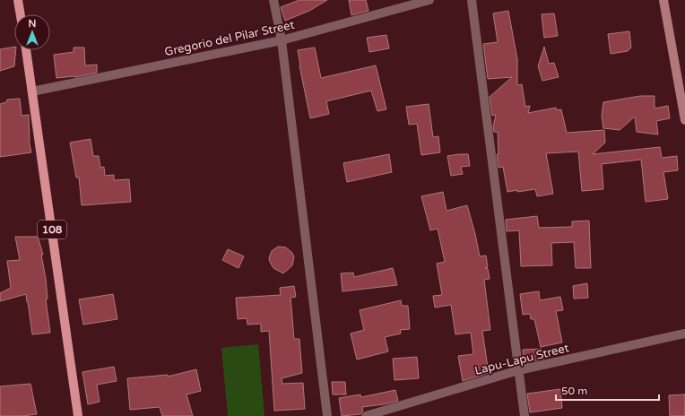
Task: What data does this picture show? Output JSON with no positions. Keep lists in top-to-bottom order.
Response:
{
  "streets": {
    "main road": ["108"],
    "street": ["Gregorio del Pilar Street", "Lapu-Lapu Street"]
  },
  "crossings": [
    ["Gregorio del Pilar Street", "108"]
  ],
  "scale_bar": "50 m",
  "north": "top"
}
